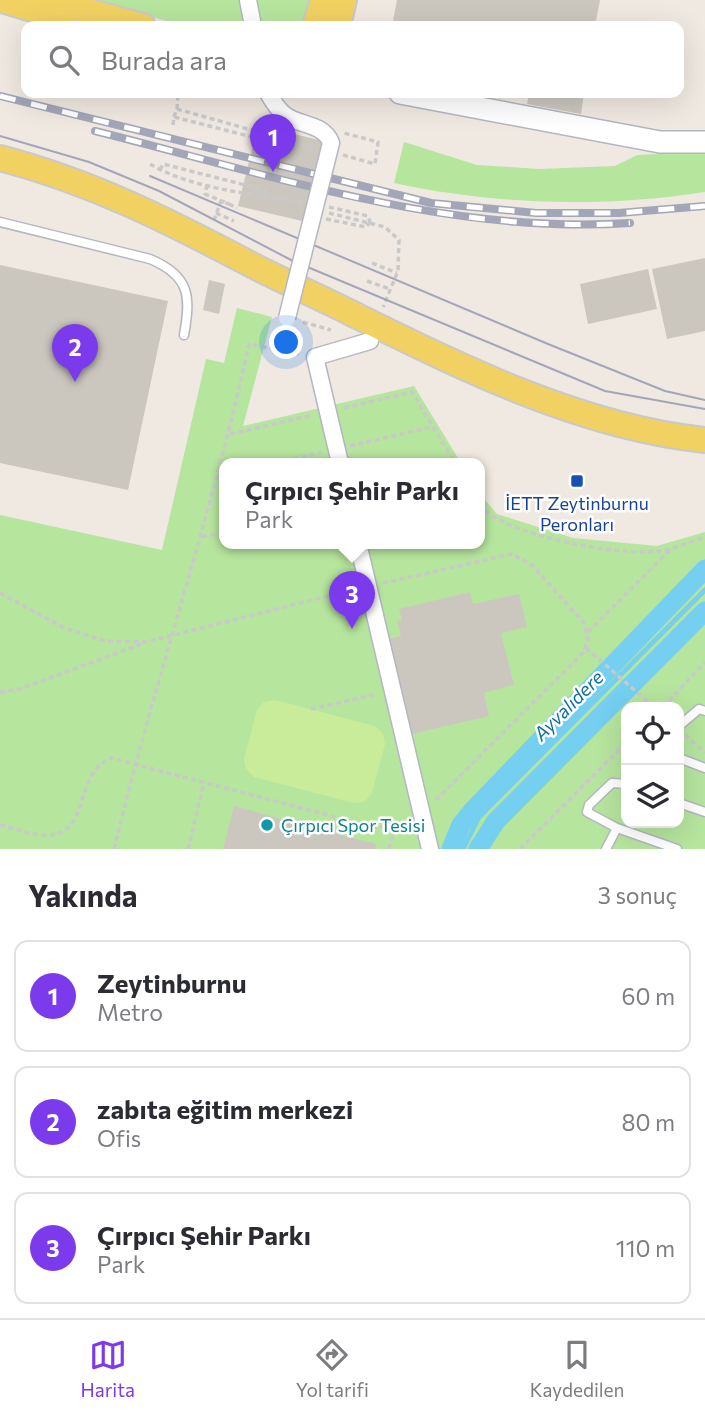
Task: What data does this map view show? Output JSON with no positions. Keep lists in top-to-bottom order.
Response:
{
  "water": ["Ayvalıdere"],
  "places": {
    "transit": ["İETT Zeytinburnu Peronları"],
    "other": ["Çırpıcı Spor Tesisi"]
  },
  "page": {
    "search": "Burada ara",
    "pins": ["1", "2", "3"],
    "popup": ["Çırpıcı Şehir Parkı", "Park"],
    "heading": ["Yakında", "3 sonuç"],
    "list": [
      {
        "mark": "1",
        "name": "Zeytinburnu",
        "note": "Metro",
        "value": "60 m"
      },
      {
        "mark": "2",
        "name": "zabıta eğitim merkezi",
        "note": "Ofis",
        "value": "80 m"
      },
      {
        "mark": "3",
        "name": "Çırpıcı Şehir Parkı",
        "note": "Park",
        "value": "110 m"
      }
    ],
    "nav": ["Harita", "Yol tarifi", "Kaydedilen"]
  }
}
